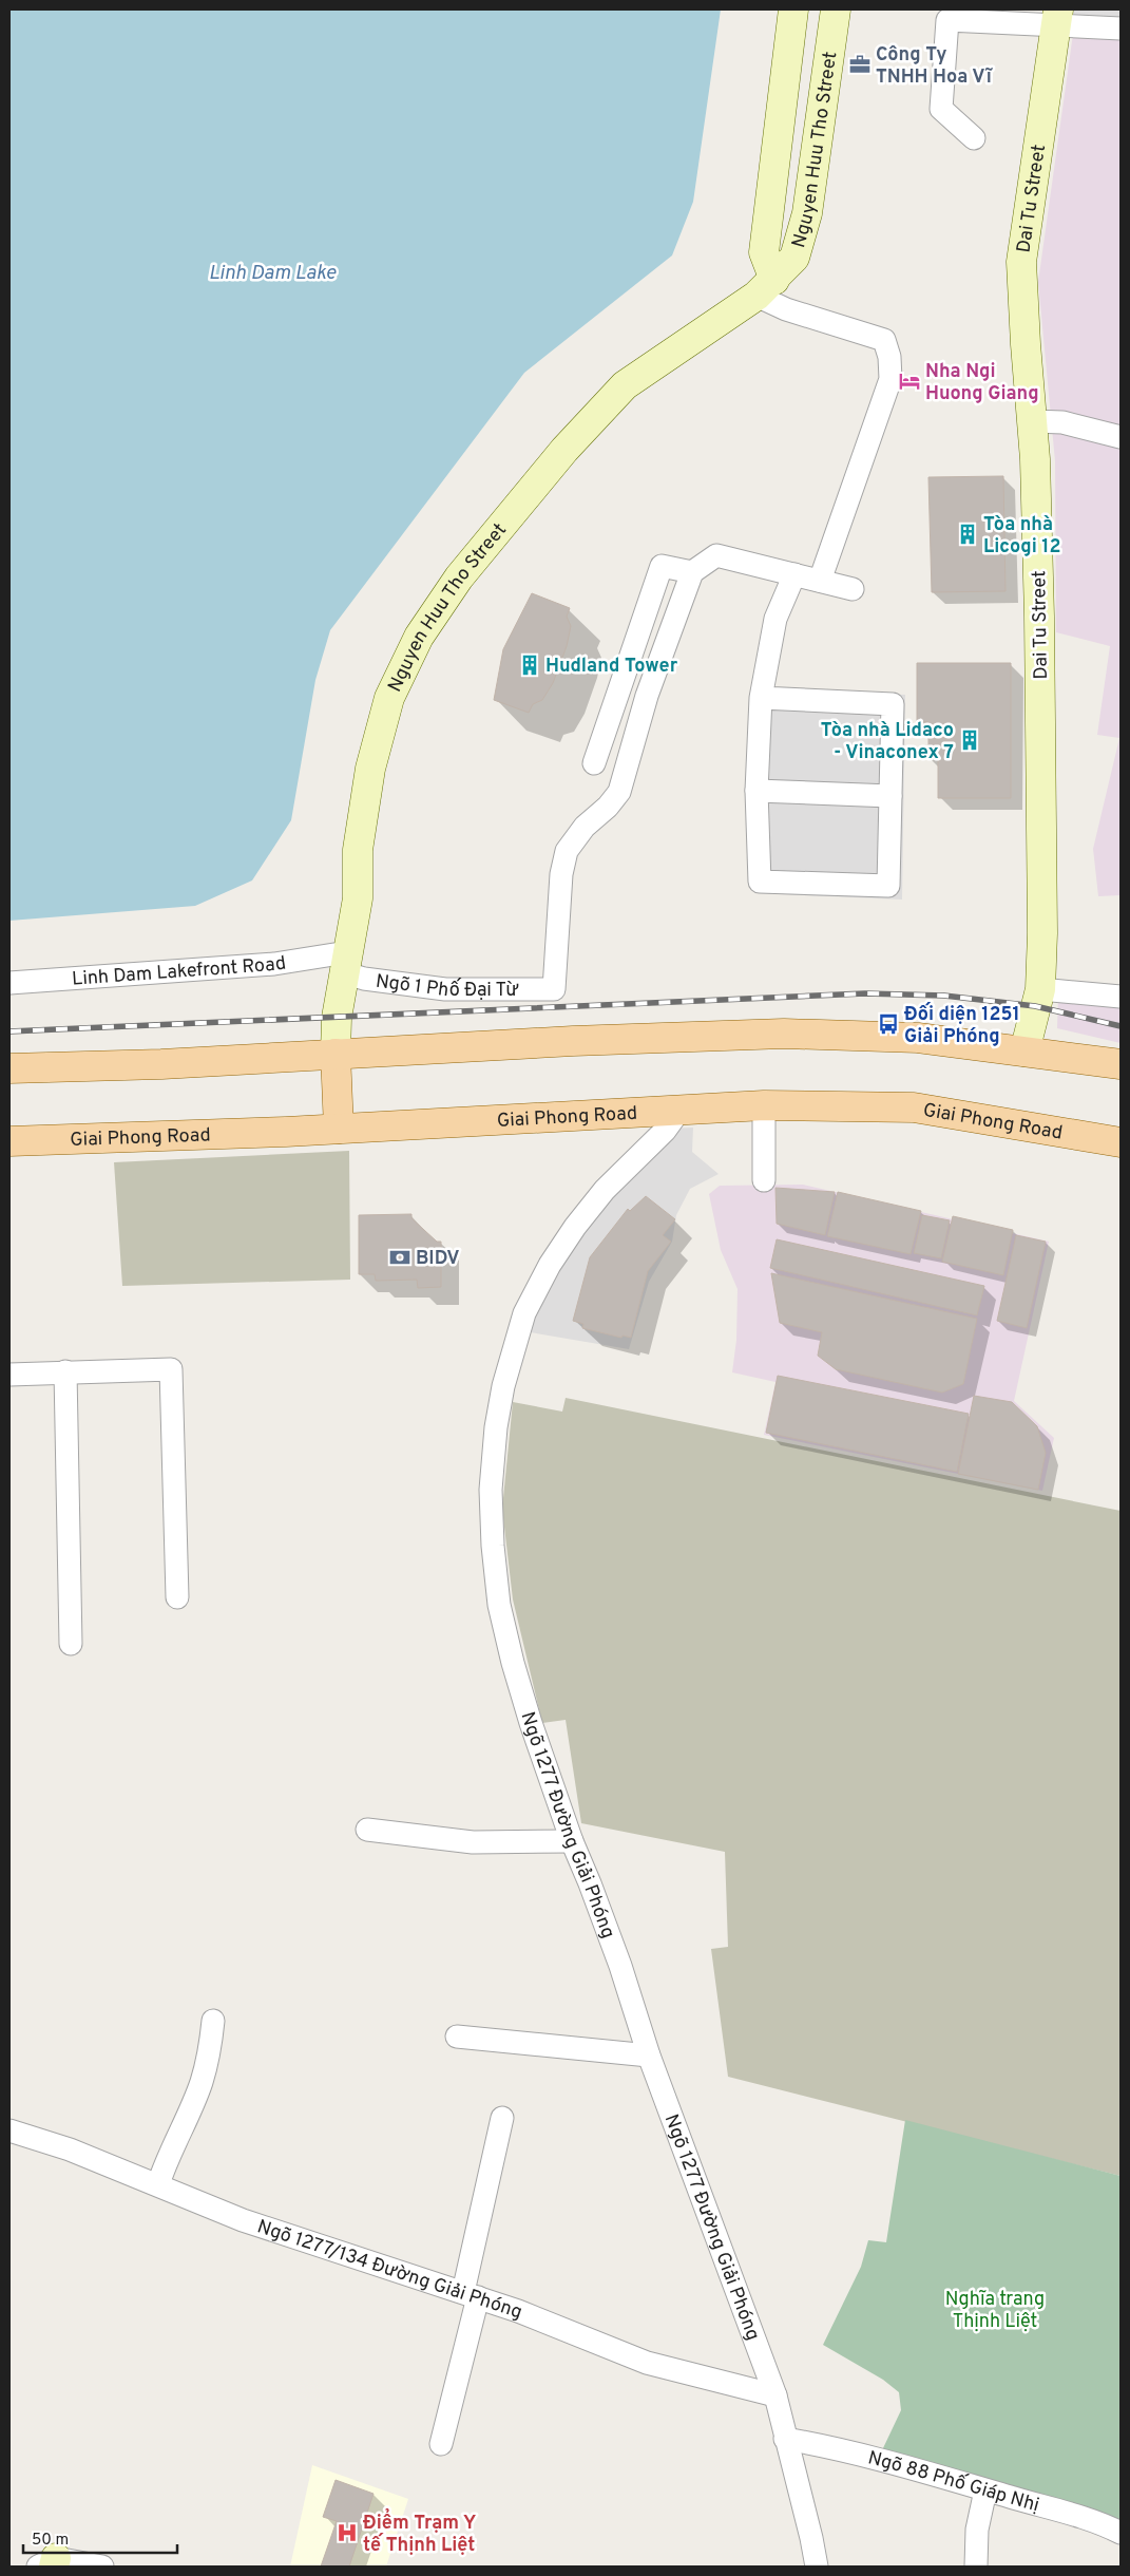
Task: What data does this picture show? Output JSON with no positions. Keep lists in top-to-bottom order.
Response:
{
  "streets": {
    "main road": ["Nguyen Huu Tho Street", "Dai Tu Street", "Giai Phong Road"],
    "street": [
      "Linh Dam Lakefront Road",
      "Ngõ 1 Phố Đại Từ",
      "Ngõ 1277 Đường Giải Phóng",
      "Ngõ 1277/134 Đường Giải Phóng",
      "Ngõ 88 Phố Giáp Nhị"
    ]
  },
  "crossings": [
    ["Nguyen Huu Tho Street", "Linh Dam Lakefront Road"],
    ["Nguyen Huu Tho Street", "Ngõ 1 Phố Đại Từ"],
    ["Linh Dam Lakefront Road", "Ngõ 1 Phố Đại Từ"],
    ["Giai Phong Road", "Ngõ 1277 Đường Giải Phóng"],
    ["Ngõ 1277 Đường Giải Phóng", "Ngõ 1277/134 Đường Giải Phóng"],
    ["Ngõ 1277 Đường Giải Phóng", "Ngõ 88 Phố Giáp Nhị"]
  ],
  "water": ["Linh Dam Lake"],
  "parks": ["Nghĩa trang Thịnh Liệt"],
  "places": {
    "office": ["Công Ty TNHH Hoa Vĩ"],
    "hotel": ["Nha Ngi Huong Giang"],
    "building": ["Tòa nhà Licogi 12", "Hudland Tower", "Tòa nhà Lidaco - Vinaconex 7"],
    "bus stop": ["Đối diện 1251 Giải Phóng"],
    "bank": ["BIDV"],
    "hospital": ["Điểm Trạm Y tế Thịnh Liệt"]
  },
  "scale_bar": "50 m"
}
